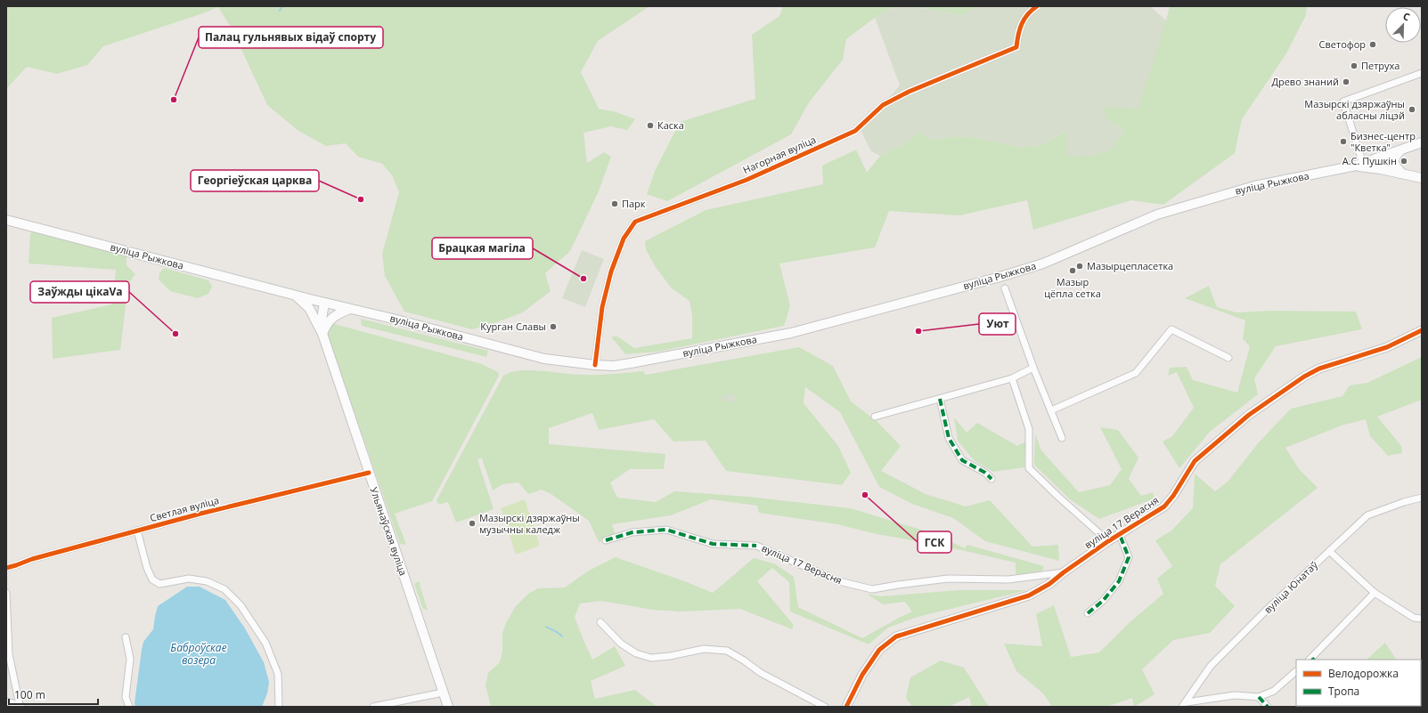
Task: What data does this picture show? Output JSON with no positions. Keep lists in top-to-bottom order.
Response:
{
  "streets": {
    "main road": ["вуліца Рыжкова", "Ульянаўская вуліца"],
    "street": [
      "Нагорная вуліца",
      "Светлая вуліца",
      "вуліца 17 Верасня",
      "вуліца Юнатаў"
    ]
  },
  "crossings": [
    ["Нагорная вуліца", "вуліца Рыжкова"],
    ["вуліца Рыжкова", "Ульянаўская вуліца"],
    ["Светлая вуліца", "Ульянаўская вуліца"]
  ],
  "water": ["Баброўскае возера"],
  "places": [
    "Светофор",
    "Петруха",
    "Древо знаний",
    "Палац гульнявых відаў спорту",
    "Мазырскі дзяржаўны абласны ліцэй",
    "Каска",
    "Бизнес-центр \"Кветка\"",
    "А.С. Пушкін",
    "Георгіеўская царква",
    "Парк",
    "Мазырцепласетка",
    "Мазыр цёпла сетка",
    "Брацкая магіла",
    "Курган Славы",
    "Уют",
    "Заўжды цікаVа",
    "ГСК",
    "Мазырскі дзяржаўны музычны каледж"
  ],
  "legend": ["Велодорожка", "Тропа"],
  "scale_bar": "100 m",
  "north": "top right"
}
